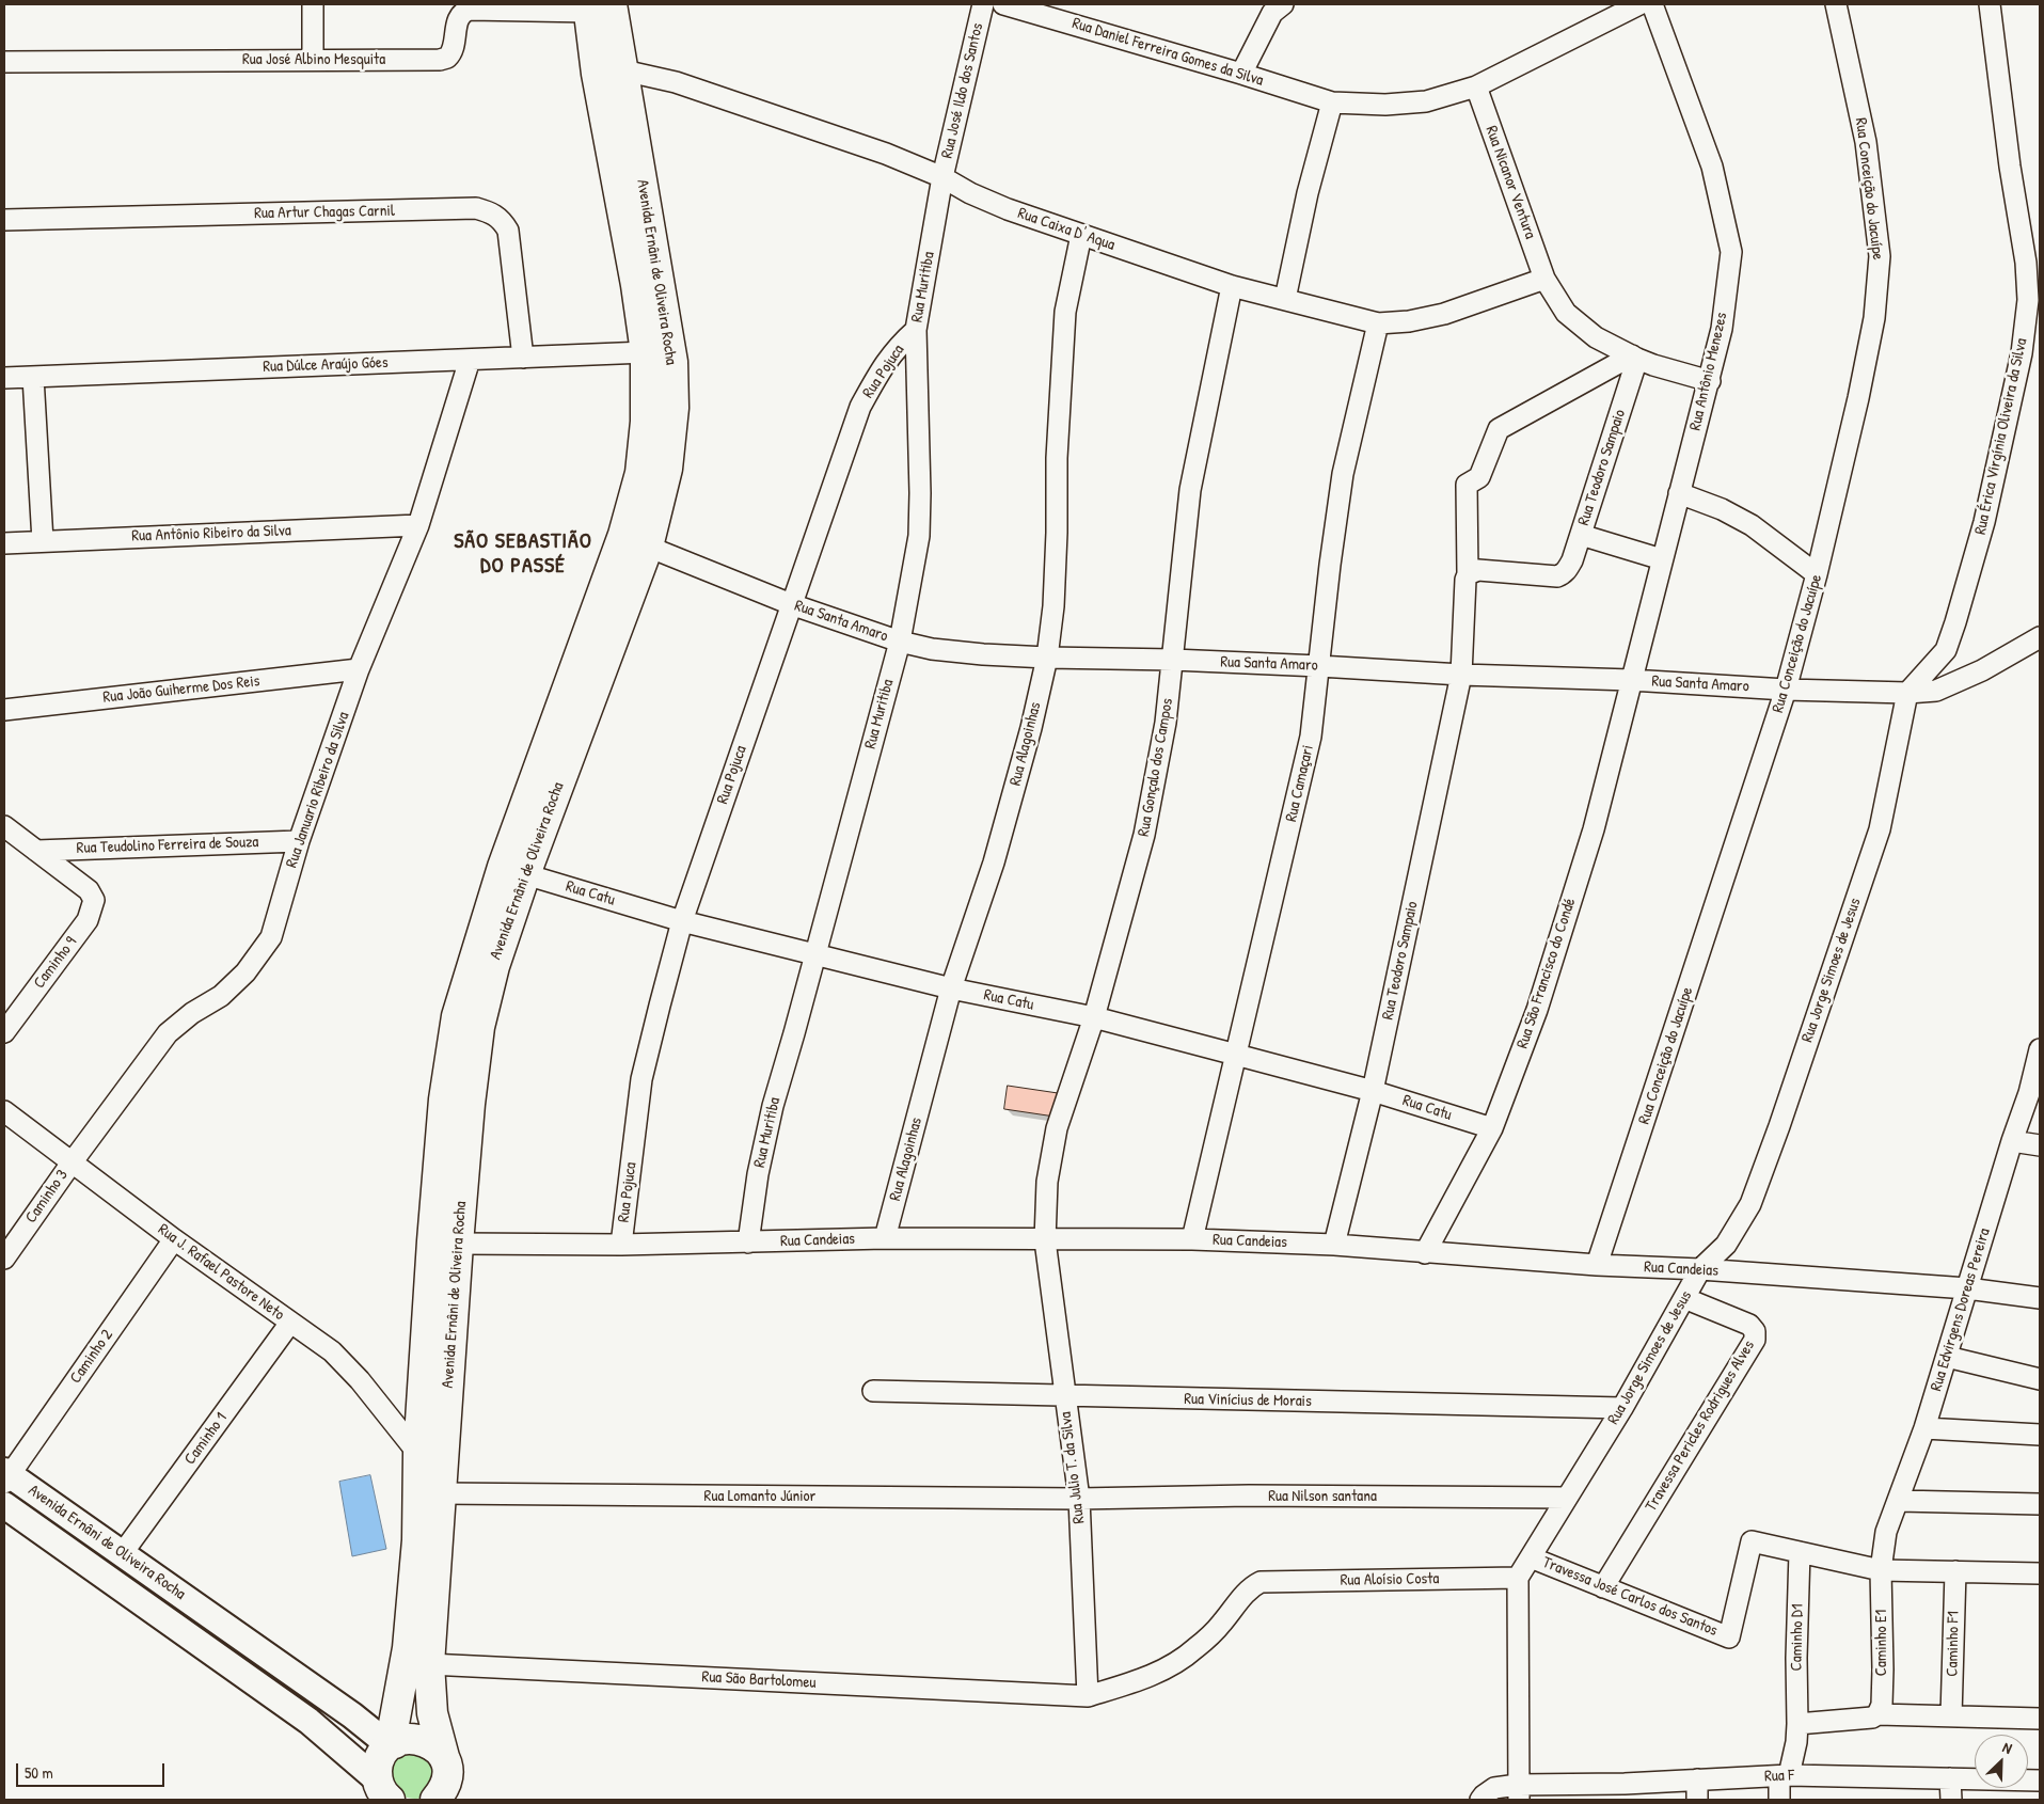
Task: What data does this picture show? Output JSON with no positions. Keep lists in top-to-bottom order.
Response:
{
  "streets": {
    "main road": ["Avenida Ernâni de Oliveira Rocha"],
    "street": [
      "Rua Daniel Ferreira Gomes da Silva",
      "Rua José Albino Mesquita",
      "Rua José Ildo dos Santos",
      "Rua Nicanor Ventura",
      "Rua Conceição do Jacuípe",
      "Rua Artur Chagas Carnil",
      "Rua Caixa D' Aqua",
      "Rua Muritiba",
      "Rua Dúlce Araújo Góes",
      "Rua Pojuca",
      "Rua Antônio Menezes",
      "Rua Érica Virgínia Oliveira da Silva",
      "Rua Teodoro Sampaio",
      "Rua Antônio Ribeiro da Silva",
      "Rua Santa Amaro",
      "Rua João Guiherme Dos Reis",
      "Rua Alagoinhas",
      "Rua Gonçalo dos Campos",
      "Rua Camaçari",
      "Rua Januario Ribeiro da Silva",
      "Rua Teudolino Ferreira de Souza",
      "Rua Catu",
      "Caminho 9",
      "Rua Jorge Simoes de Jesus",
      "Rua São Francisco do Condé",
      "Caminho 3",
      "Rua Candeias",
      "Rua J. Rafael Pastore Neto",
      "Rua Edvirgens Doreas Pereira",
      "Caminho 2",
      "Rua Vinícius de Morais",
      "Travessa Pericles Rodrigues Alves",
      "Caminho 1",
      "Rua Julio T. da Silva",
      "Rua Lomanto Júnior",
      "Rua Nilson santana",
      "Rua Aloísio Costa",
      "Travessa José Carlos dos Santos",
      "Caminho D1",
      "Caminho E1",
      "Caminho F1",
      "Rua São Bartolomeu",
      "Rua F"
    ]
  },
  "crossings": [
    ["Rua José Albino Mesquita", "Avenida Ernâni de Oliveira Rocha"],
    ["Rua José Ildo dos Santos", "Rua Caixa D' Aqua"],
    ["Rua José Ildo dos Santos", "Rua Muritiba"],
    ["Rua Nicanor Ventura", "Rua Caixa D' Aqua"],
    ["Rua Nicanor Ventura", "Rua Antônio Menezes"],
    ["Rua Nicanor Ventura", "Rua Teodoro Sampaio"],
    ["Rua Conceição do Jacuípe", "Rua Santa Amaro"],
    ["Rua Conceição do Jacuípe", "Rua Candeias"],
    ["Rua Artur Chagas Carnil", "Rua Dúlce Araújo Góes"],
    ["Rua Caixa D' Aqua", "Avenida Ernâni de Oliveira Rocha"],
    ["Rua Caixa D' Aqua", "Rua Muritiba"],
    ["Rua Caixa D' Aqua", "Rua Alagoinhas"],
    ["Rua Caixa D' Aqua", "Rua Gonçalo dos Campos"],
    ["Rua Caixa D' Aqua", "Rua Camaçari"],
    ["Avenida Ernâni de Oliveira Rocha", "Rua Dúlce Araújo Góes"],
    ["Avenida Ernâni de Oliveira Rocha", "Rua Santa Amaro"],
    ["Avenida Ernâni de Oliveira Rocha", "Rua Catu"],
    ["Avenida Ernâni de Oliveira Rocha", "Rua Candeias"],
    ["Avenida Ernâni de Oliveira Rocha", "Rua J. Rafael Pastore Neto"],
    ["Avenida Ernâni de Oliveira Rocha", "Caminho 2"],
    ["Avenida Ernâni de Oliveira Rocha", "Caminho 1"],
    ["Avenida Ernâni de Oliveira Rocha", "Rua Lomanto Júnior"],
    ["Avenida Ernâni de Oliveira Rocha", "Rua São Bartolomeu"],
    ["Rua Muritiba", "Rua Pojuca"],
    ["Rua Muritiba", "Rua Santa Amaro"],
    ["Rua Muritiba", "Rua Catu"],
    ["Rua Muritiba", "Rua Candeias"],
    ["Rua Dúlce Araújo Góes", "Rua Januario Ribeiro da Silva"],
    ["Rua Pojuca", "Rua Santa Amaro"],
    ["Rua Pojuca", "Rua Catu"],
    ["Rua Pojuca", "Rua Candeias"],
    ["Rua Antônio Menezes", "Rua Santa Amaro"],
    ["Rua Antônio Menezes", "Rua São Francisco do Condé"],
    ["Rua Érica Virgínia Oliveira da Silva", "Rua Santa Amaro"],
    ["Rua Érica Virgínia Oliveira da Silva", "Rua Jorge Simoes de Jesus"],
    ["Rua Teodoro Sampaio", "Rua Santa Amaro"],
    ["Rua Teodoro Sampaio", "Rua Catu"],
    ["Rua Teodoro Sampaio", "Rua Candeias"],
    ["Rua Antônio Ribeiro da Silva", "Rua Januario Ribeiro da Silva"],
    ["Rua Santa Amaro", "Rua Alagoinhas"],
    ["Rua Santa Amaro", "Rua Gonçalo dos Campos"],
    ["Rua Santa Amaro", "Rua Camaçari"],
    ["Rua Santa Amaro", "Rua Jorge Simoes de Jesus"],
    ["Rua Santa Amaro", "Rua São Francisco do Condé"],
    ["Rua João Guiherme Dos Reis", "Rua Januario Ribeiro da Silva"],
    ["Rua Alagoinhas", "Rua Catu"],
    ["Rua Alagoinhas", "Rua Candeias"],
    ["Rua Gonçalo dos Campos", "Rua Catu"],
    ["Rua Gonçalo dos Campos", "Rua Candeias"],
    ["Rua Gonçalo dos Campos", "Rua Julio T. da Silva"],
    ["Rua Camaçari", "Rua Catu"],
    ["Rua Camaçari", "Rua Candeias"],
    ["Rua Januario Ribeiro da Silva", "Rua Teudolino Ferreira de Souza"],
    ["Rua Januario Ribeiro da Silva", "Caminho 3"],
    ["Rua Januario Ribeiro da Silva", "Rua J. Rafael Pastore Neto"],
    ["Rua Teudolino Ferreira de Souza", "Caminho 9"],
    ["Rua Catu", "Rua São Francisco do Condé"],
    ["Rua Jorge Simoes de Jesus", "Rua Candeias"],
    ["Rua Jorge Simoes de Jesus", "Rua Vinícius de Morais"],
    ["Rua Jorge Simoes de Jesus", "Travessa Pericles Rodrigues Alves"],
    ["Rua Jorge Simoes de Jesus", "Rua Nilson santana"],
    ["Rua Jorge Simoes de Jesus", "Rua Aloísio Costa"],
    ["Rua Jorge Simoes de Jesus", "Travessa José Carlos dos Santos"],
    ["Rua São Francisco do Condé", "Rua Candeias"],
    ["Caminho 3", "Rua J. Rafael Pastore Neto"],
    ["Rua Candeias", "Rua Edvirgens Doreas Pereira"],
    ["Rua Candeias", "Rua Julio T. da Silva"],
    ["Rua J. Rafael Pastore Neto", "Caminho 2"],
    ["Rua J. Rafael Pastore Neto", "Caminho 1"],
    ["Rua Edvirgens Doreas Pereira", "Caminho E1"],
    ["Rua Vinícius de Morais", "Rua Julio T. da Silva"],
    ["Travessa Pericles Rodrigues Alves", "Travessa José Carlos dos Santos"],
    ["Rua Julio T. da Silva", "Rua Lomanto Júnior"],
    ["Rua Julio T. da Silva", "Rua Nilson santana"],
    ["Rua Julio T. da Silva", "Rua Aloísio Costa"],
    ["Rua Julio T. da Silva", "Rua São Bartolomeu"],
    ["Rua Lomanto Júnior", "Rua Nilson santana"],
    ["Rua Aloísio Costa", "Rua São Bartolomeu"],
    ["Travessa José Carlos dos Santos", "Caminho D1"],
    ["Caminho D1", "Rua F"]
  ],
  "districts": ["SÃO SEBASTIÃO DO PASSÉ"],
  "scale_bar": "50 m",
  "north": "top right"
}
